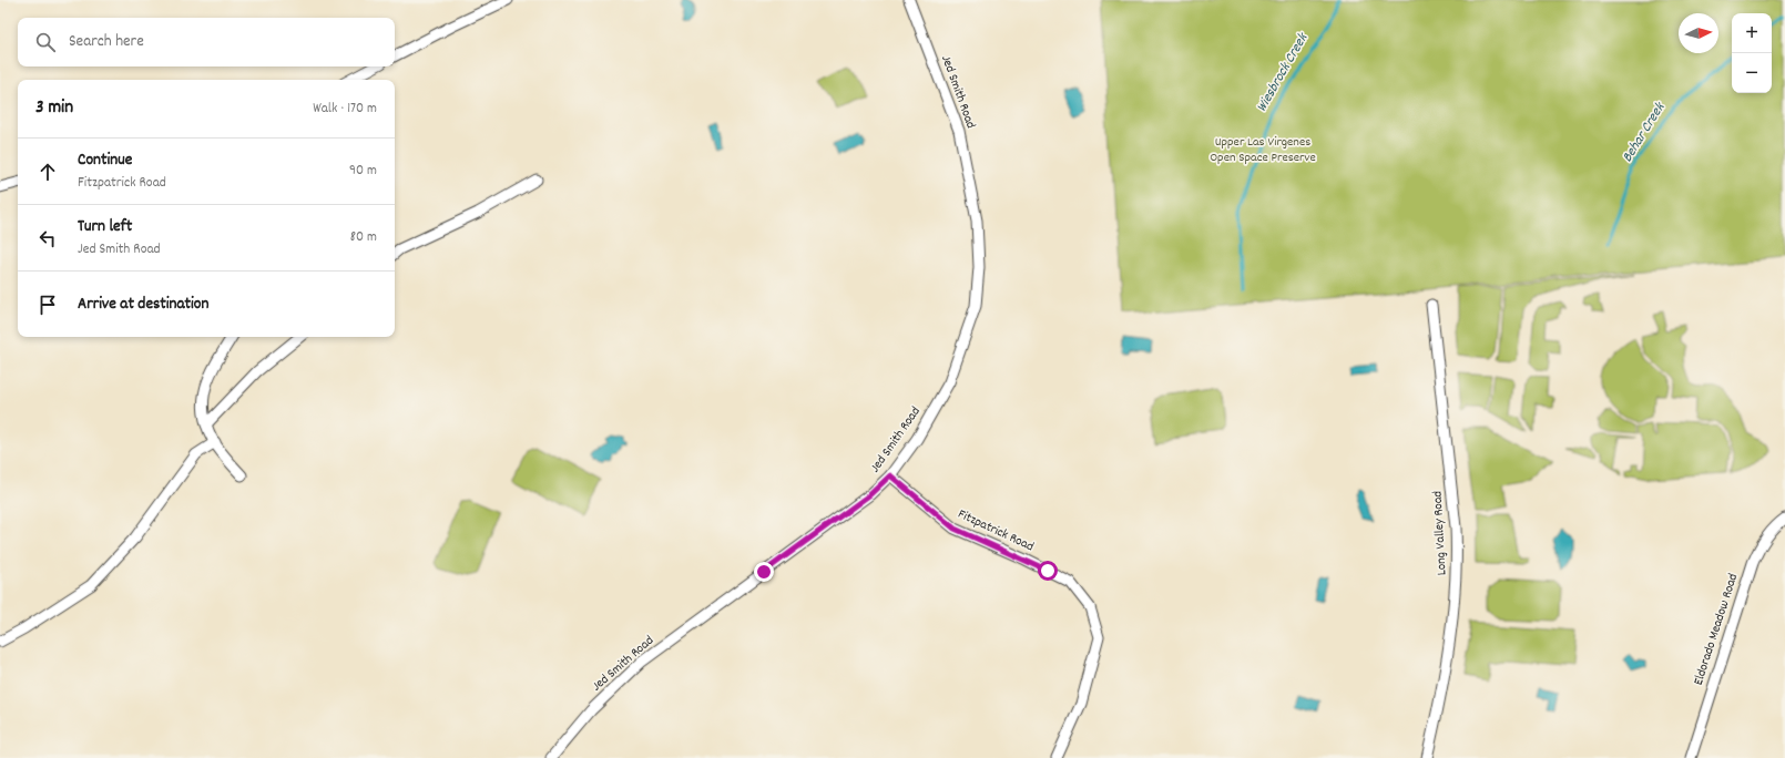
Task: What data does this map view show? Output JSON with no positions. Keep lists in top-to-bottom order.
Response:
{
  "streets": {
    "street": [
      "Jed Smith Road",
      "Fitzpatrick Road",
      "Long Valley Road",
      "Eldorado Meadow Road"
    ]
  },
  "crossings": [
    ["Jed Smith Road", "Fitzpatrick Road"]
  ],
  "water": ["Wiesbrock Creek", "Behar Creek"],
  "parks": ["Upper Las Virgenes Open Space Preserve"],
  "north": "right",
  "page": {
    "map_buttons": ["+", "−"],
    "search": "Search here",
    "heading": ["3 min", "Walk · 170 m"],
    "list": [
      ["Continue", "Fitzpatrick Road", "90 m"],
      ["Turn left", "Jed Smith Road", "80 m"],
      "Arrive at destination"
    ]
  }
}
